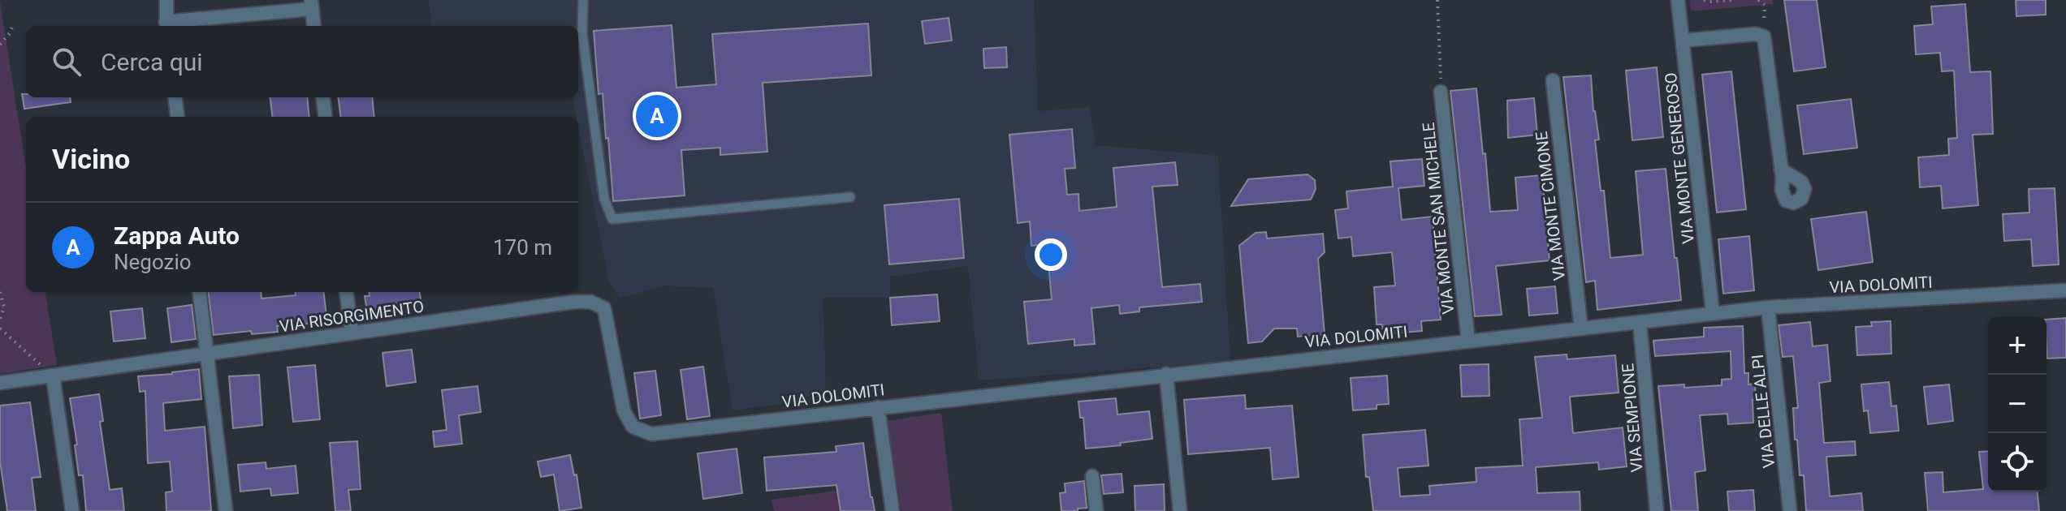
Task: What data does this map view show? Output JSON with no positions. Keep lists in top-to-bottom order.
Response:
{
  "streets": {
    "street": [
      "VIA MONTE GENEROSO",
      "VIA MONTE CIMONE",
      "VIA MONTE SAN MICHELE",
      "VIA DOLOMITI",
      "VIA RISORGIMENTO",
      "VIA DELLE ALPI",
      "VIA SEMPIONE"
    ]
  },
  "crossings": [
    ["VIA MONTE GENEROSO", "VIA DOLOMITI"],
    ["VIA MONTE CIMONE", "VIA DOLOMITI"],
    ["VIA MONTE SAN MICHELE", "VIA DOLOMITI"],
    ["VIA DOLOMITI", "VIA RISORGIMENTO"],
    ["VIA DOLOMITI", "VIA DELLE ALPI"],
    ["VIA DOLOMITI", "VIA SEMPIONE"]
  ],
  "page": {
    "search": "Cerca qui",
    "pins": "A",
    "heading": "Vicino",
    "list": [
      {
        "mark": "A",
        "name": "Zappa Auto",
        "note": "Negozio",
        "value": "170 m"
      }
    ],
    "map_buttons": ["+", "−"]
  }
}
